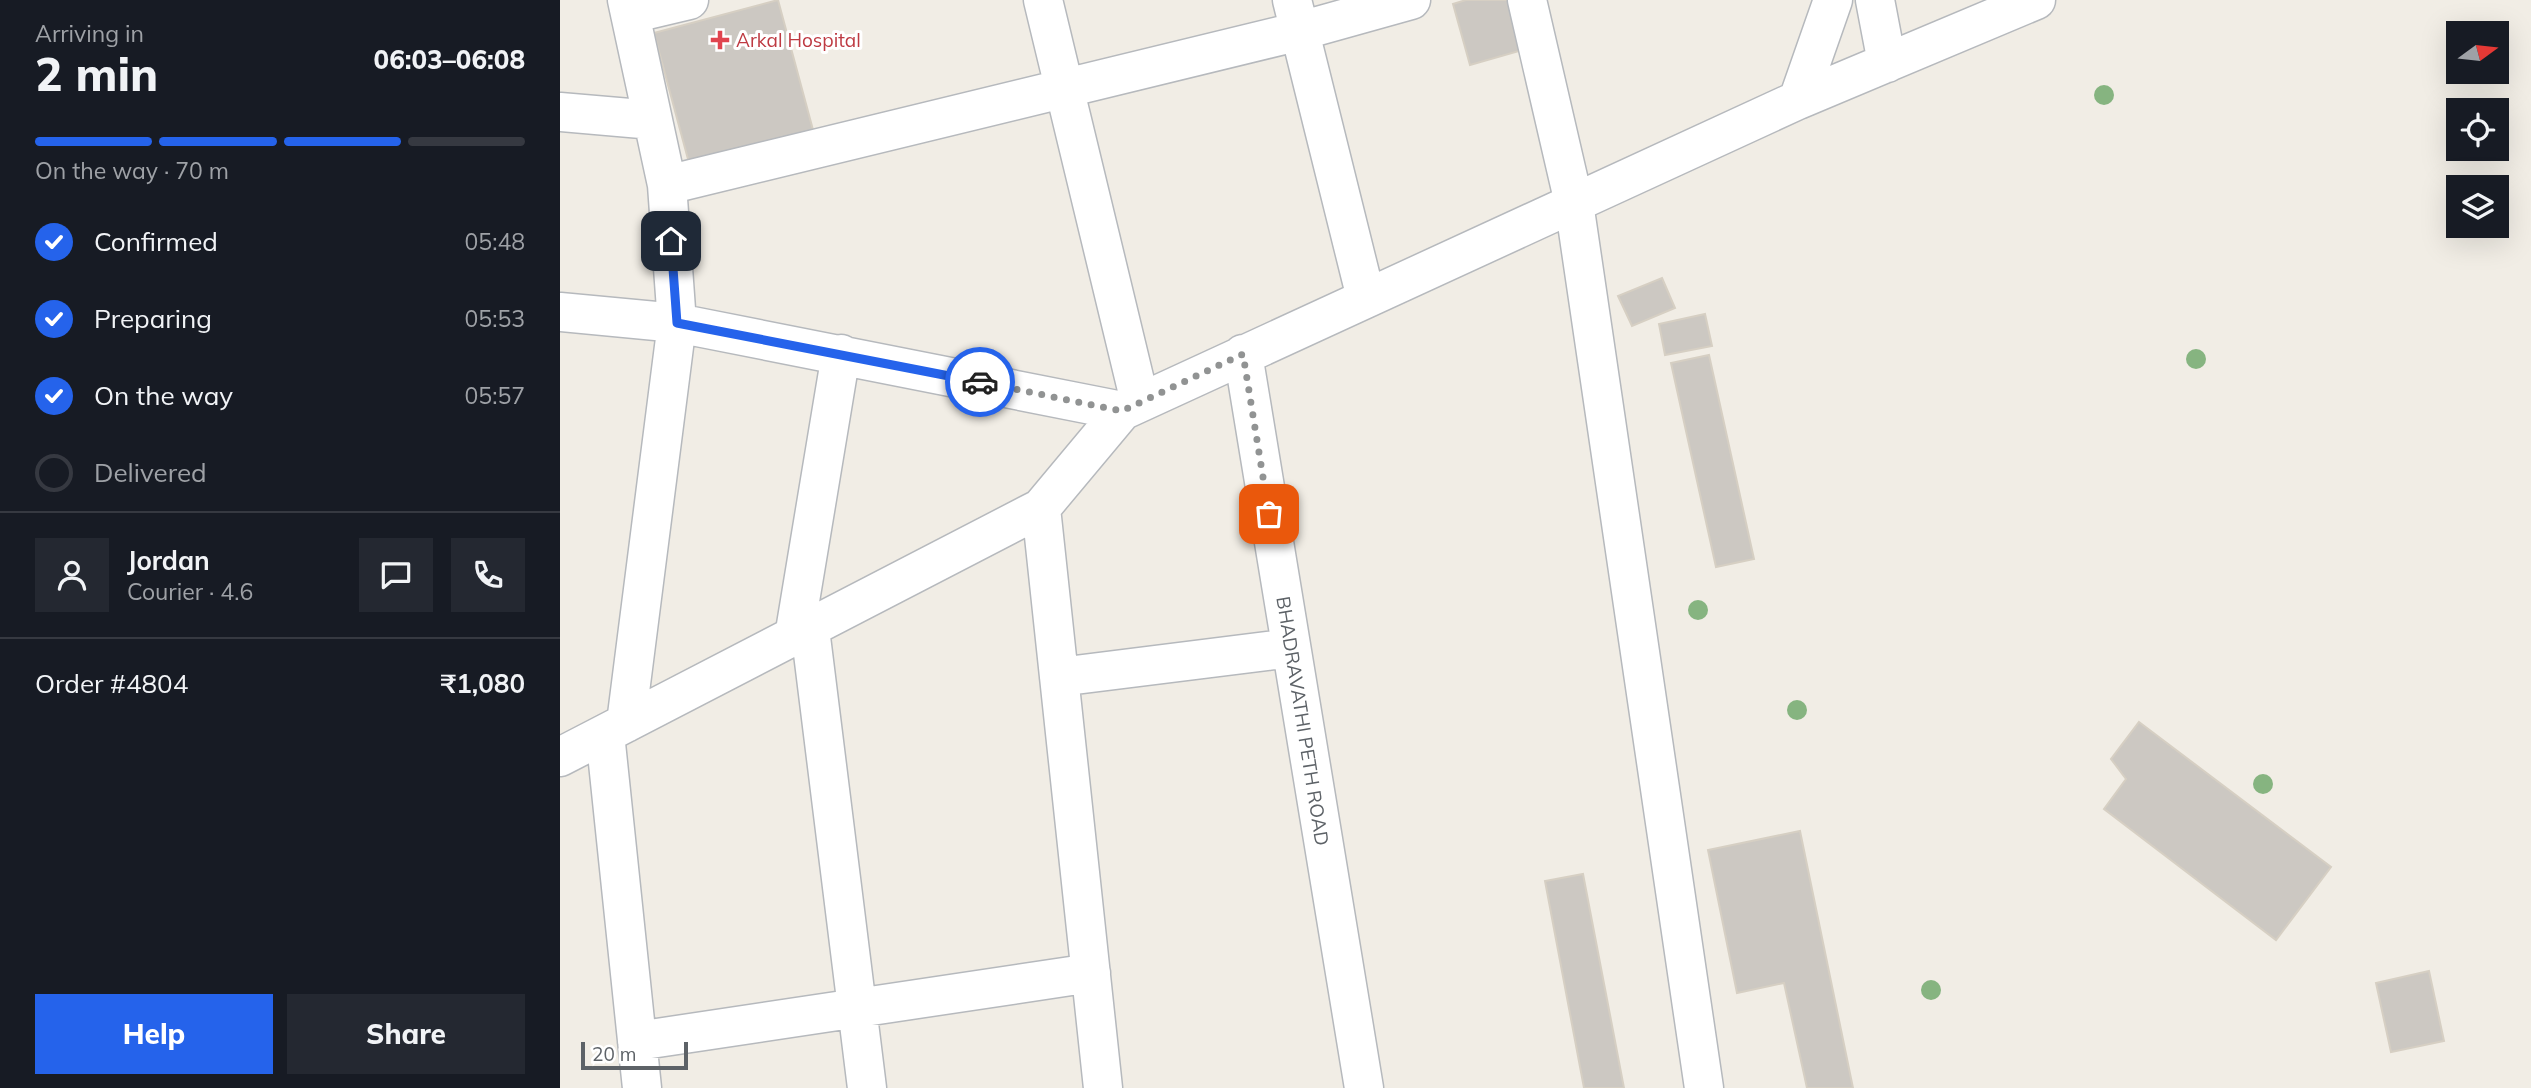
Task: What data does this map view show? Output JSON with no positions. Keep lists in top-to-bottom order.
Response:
{
  "streets": {
    "street": ["BHADRAVATHI PETH ROAD"]
  },
  "places": {
    "health": ["Arkal Hospital"]
  },
  "scale_bar": "20 m",
  "north": "right",
  "page": {
    "heading": ["2 min", "Arriving in", "06:03–06:08"],
    "panel": [
      "Jordan",
      "Courier · 4.6",
      "Order #4804",
      "₹1,080"
    ],
    "bar": "On the way · 70 m",
    "list": [
      ["Confirmed", "05:48"],
      ["Preparing", "05:53"],
      ["On the way", "05:57"],
      "Delivered"
    ],
    "buttons": ["Help", "Share"],
    "scale": "20 m"
  }
}
